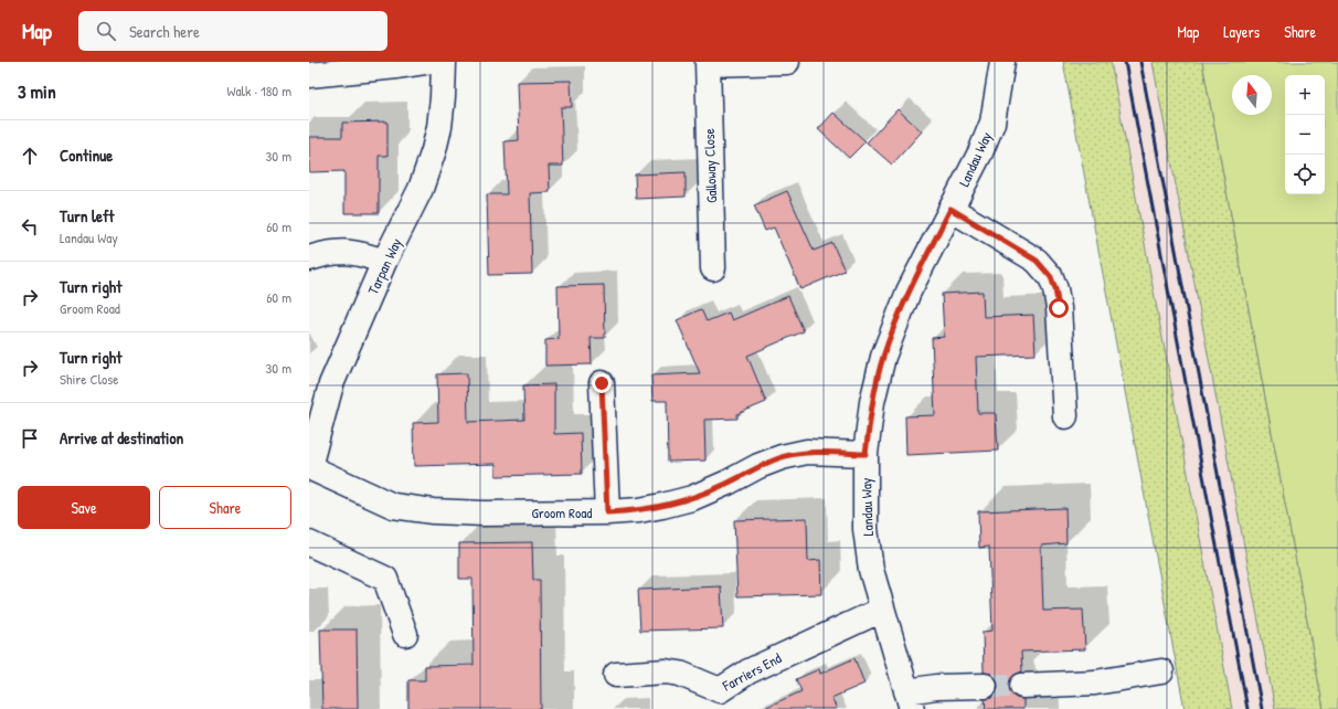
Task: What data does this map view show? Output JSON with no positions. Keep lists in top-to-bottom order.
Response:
{
  "streets": {
    "street": [
      "Landau Way",
      "Galloway Close",
      "Tarpan Way",
      "Groom Road",
      "Farriers End"
    ]
  },
  "crossings": [
    ["Landau Way", "Groom Road"],
    ["Landau Way", "Farriers End"],
    ["Tarpan Way", "Groom Road"]
  ],
  "north": "top",
  "page": {
    "header": "Map",
    "search": "Search here",
    "nav": ["Map", "Layers", "Share"],
    "heading": ["3 min", "Walk · 180 m"],
    "map_buttons": ["+", "−"],
    "list": [
      ["Continue", "30 m"],
      ["Turn left", "Landau Way", "60 m"],
      ["Turn right", "Groom Road", "60 m"],
      ["Turn right", "Shire Close", "30 m"],
      "Arrive at destination"
    ],
    "buttons": ["Save", "Share"]
  }
}
